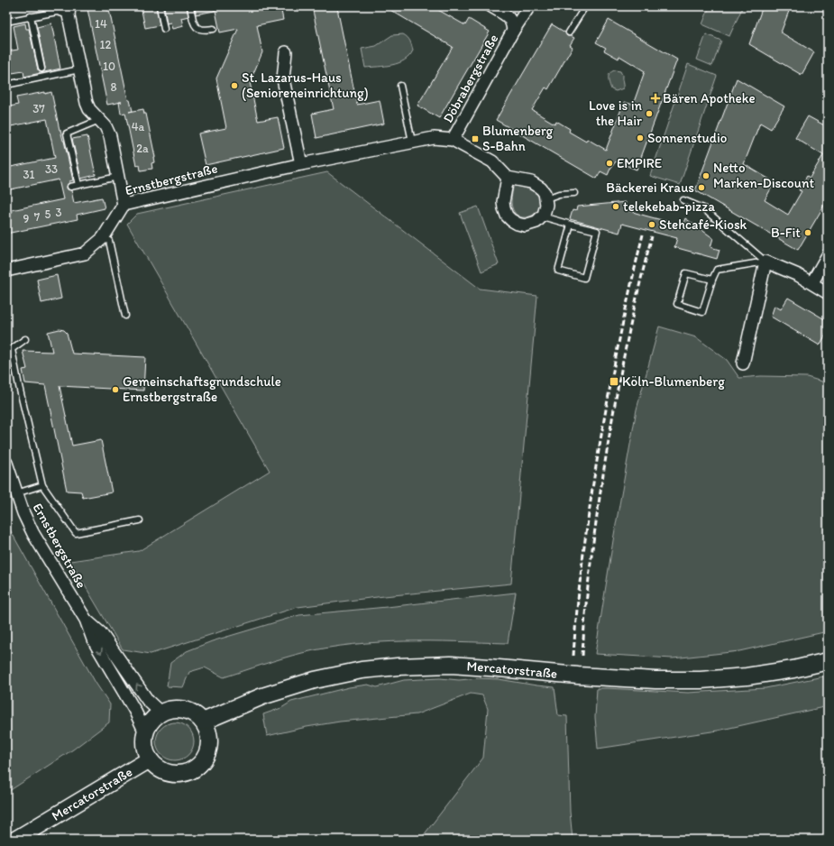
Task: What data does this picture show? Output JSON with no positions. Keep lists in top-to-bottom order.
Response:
{
  "streets": {
    "main road": ["Mercatorstraße"],
    "street": ["Döbrabergstraße", "Ernstbergstraße"]
  },
  "crossings": [
    ["Döbrabergstraße", "Ernstbergstraße"],
    ["Ernstbergstraße", "Mercatorstraße"]
  ],
  "places": {
    "other": [
      "St. Lazarus-Haus (Senioreneinrichtung)",
      "Love is in the Hair",
      "Sonnenstudio",
      "EMPIRE",
      "Netto Marken-Discount",
      "Bäckerei Kraus",
      "telekebab-pizza",
      "Stehcafé-Kiosk",
      "B-Fit",
      "Gemeinschaftsgrundschule Ernstbergstraße"
    ],
    "health": ["Bären Apotheke"],
    "transit": ["Blumenberg S-Bahn", "Köln-Blumenberg"]
  },
  "house_numbers": [
    "14",
    "12",
    "10",
    "8",
    "37",
    "4a",
    "2a",
    "33",
    "31",
    "3",
    "5",
    "7",
    "9"
  ]
}
